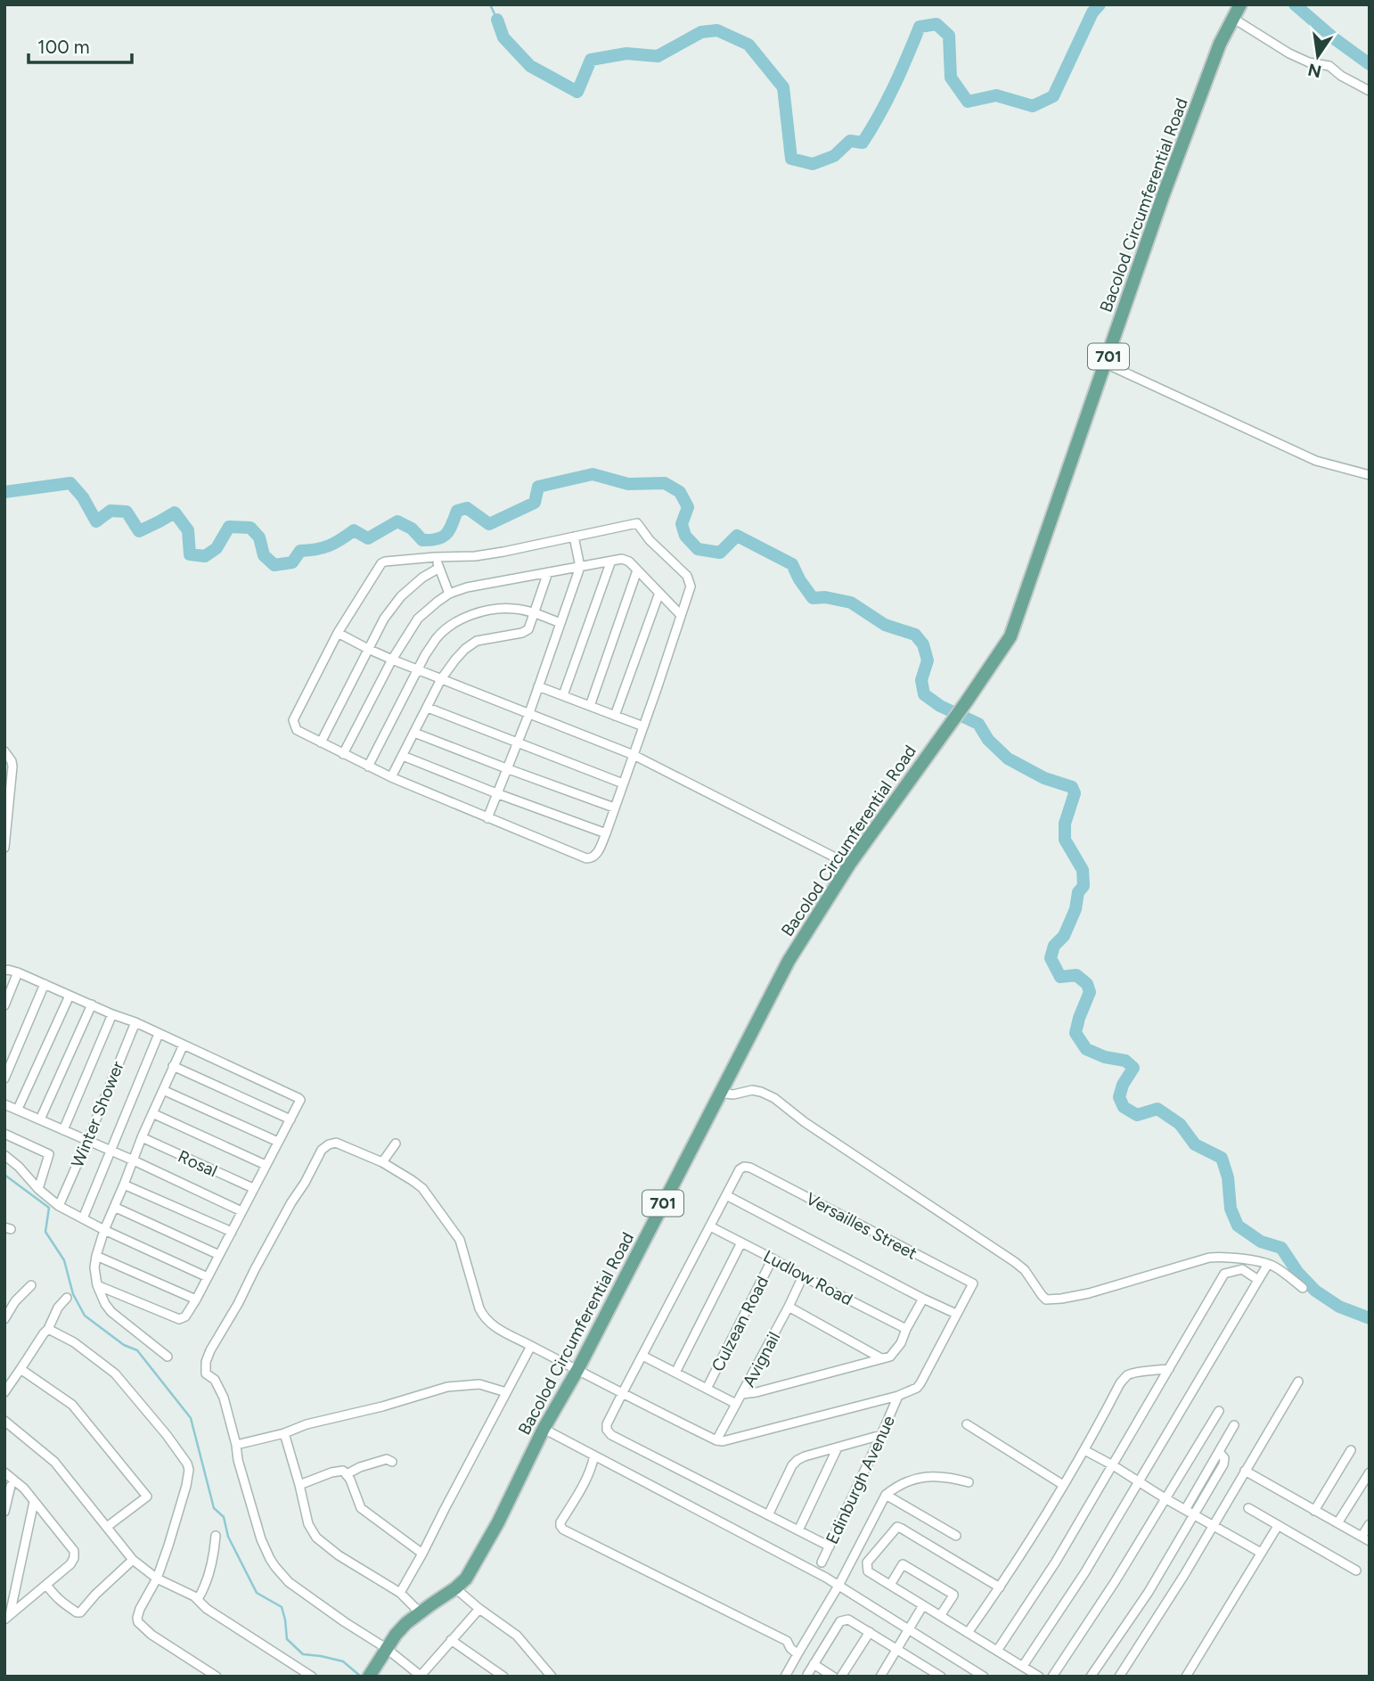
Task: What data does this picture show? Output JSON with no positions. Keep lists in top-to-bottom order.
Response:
{
  "streets": {
    "main road": ["Bacolod Circumferential Road", "701"],
    "street": [
      "Winter Shower",
      "Rosal",
      "Versailles Street",
      "Ludlow Road",
      "Culzean Road",
      "Avignail",
      "Edinburgh Avenue"
    ]
  },
  "crossings": [
    ["Ludlow Road", "Culzean Road"],
    ["Ludlow Road", "Avignail"]
  ],
  "scale_bar": "100 m",
  "north": "bottom"
}
